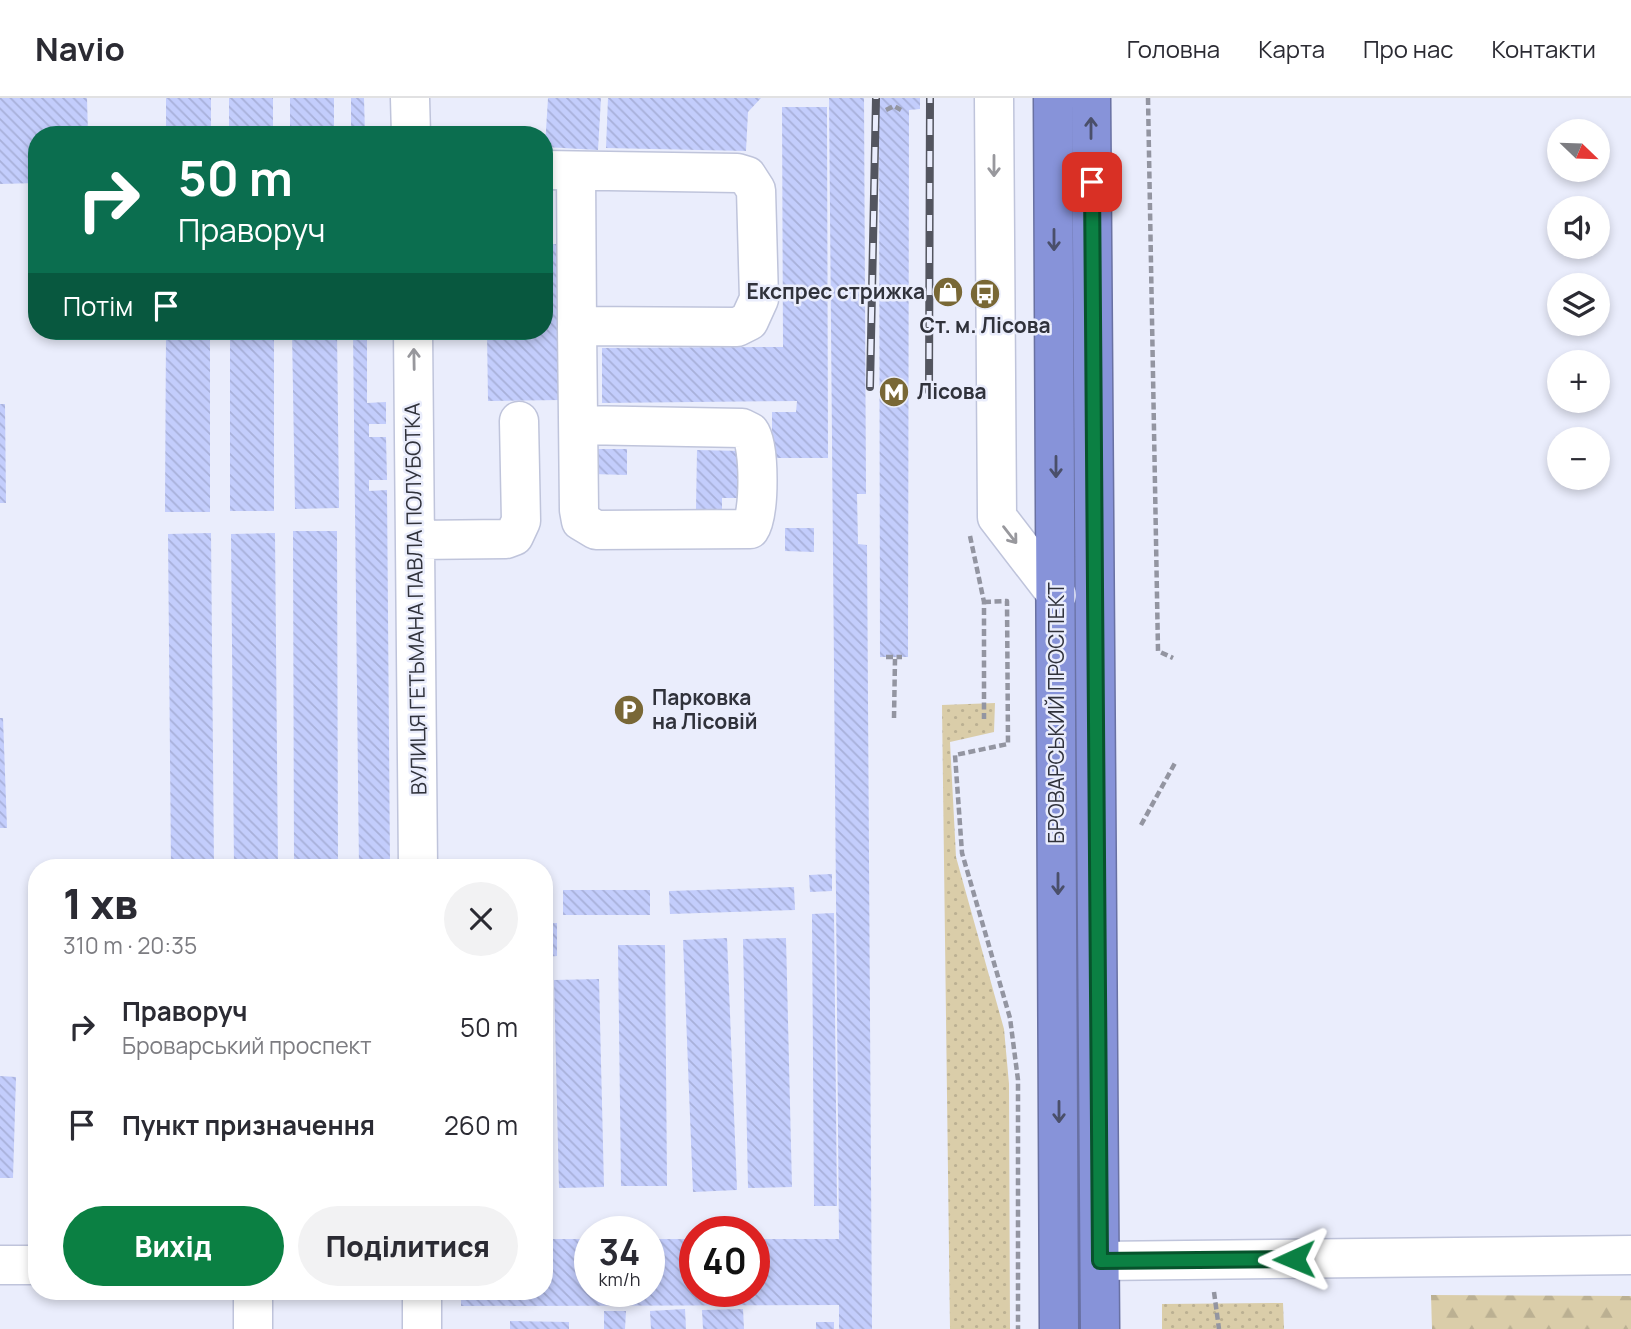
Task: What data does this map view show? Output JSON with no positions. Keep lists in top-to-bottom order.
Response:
{
  "streets": {
    "highway": ["БРОВАРСЬКИЙ ПРОСПЕКТ"],
    "street": ["ВУЛИЦЯ ГЕТЬМАНА ПАВЛА ПОЛУБОТКА"]
  },
  "places": {
    "shop": ["Експрес стрижка"],
    "bus stop": ["Ст. м. Лісова"],
    "metro station": ["Лісова"],
    "parking": ["Парковка на Лісовій"]
  },
  "north": "bottom right",
  "page": {
    "header": "Navio",
    "nav": [
      "Головна",
      "Карта",
      "Про нас",
      "Контакти"
    ],
    "map_buttons": ["+", "−"],
    "turn": ["50 m", "Праворуч"],
    "then": "Потім",
    "heading": ["1 хв", "310 m · 20:35"],
    "list": [
      {
        "name": "Праворуч",
        "note": "Броварський проспект",
        "value": "50 m"
      },
      {
        "name": "Пункт призначення",
        "value": "260 m"
      }
    ],
    "buttons": ["Вихід", "Поділитися"],
    "speed": "34 km/h",
    "limit": "40"
  }
}
